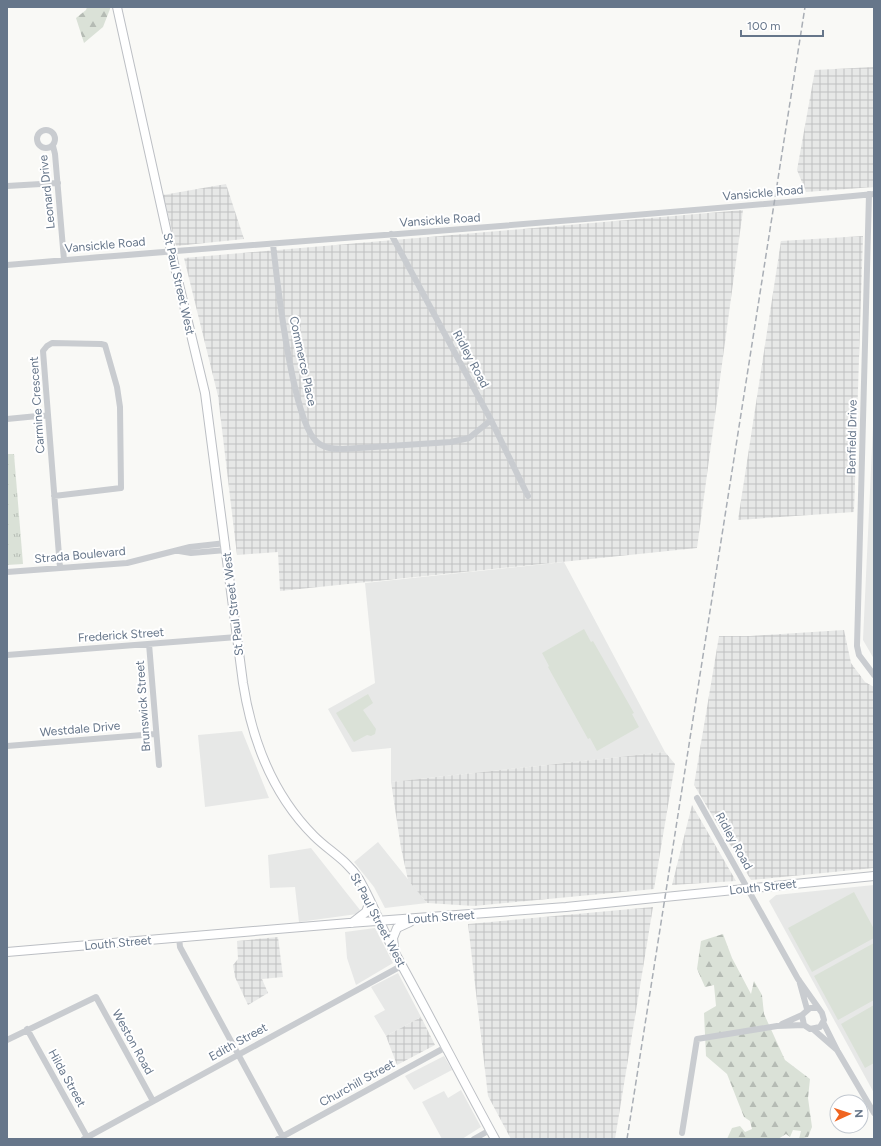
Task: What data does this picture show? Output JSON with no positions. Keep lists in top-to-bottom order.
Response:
{
  "streets": {
    "main road": ["St Paul Street West", "Louth Street"],
    "street": [
      "Leonard Drive",
      "Vansickle Road",
      "Ridley Road",
      "Commerce Place",
      "Carmine Crescent",
      "Benfield Drive",
      "Strada Boulevard",
      "Frederick Street",
      "Brunswick Street",
      "Westdale Drive",
      "Weston Road",
      "Edith Street",
      "Hilda Street",
      "Churchill Street"
    ]
  },
  "crossings": [
    ["Leonard Drive", "Vansickle Road"],
    ["Vansickle Road", "St Paul Street West"],
    ["Vansickle Road", "Ridley Road"],
    ["Vansickle Road", "Commerce Place"],
    ["Vansickle Road", "Benfield Drive"],
    ["St Paul Street West", "Strada Boulevard"],
    ["St Paul Street West", "Frederick Street"],
    ["St Paul Street West", "Louth Street"],
    ["St Paul Street West", "Edith Street"],
    ["St Paul Street West", "Churchill Street"],
    ["Ridley Road", "Commerce Place"],
    ["Ridley Road", "Louth Street"],
    ["Carmine Crescent", "Strada Boulevard"],
    ["Frederick Street", "Brunswick Street"],
    ["Brunswick Street", "Westdale Drive"],
    ["Weston Road", "Edith Street"],
    ["Weston Road", "Hilda Street"],
    ["Edith Street", "Hilda Street"]
  ],
  "scale_bar": "100 m",
  "north": "right"
}
